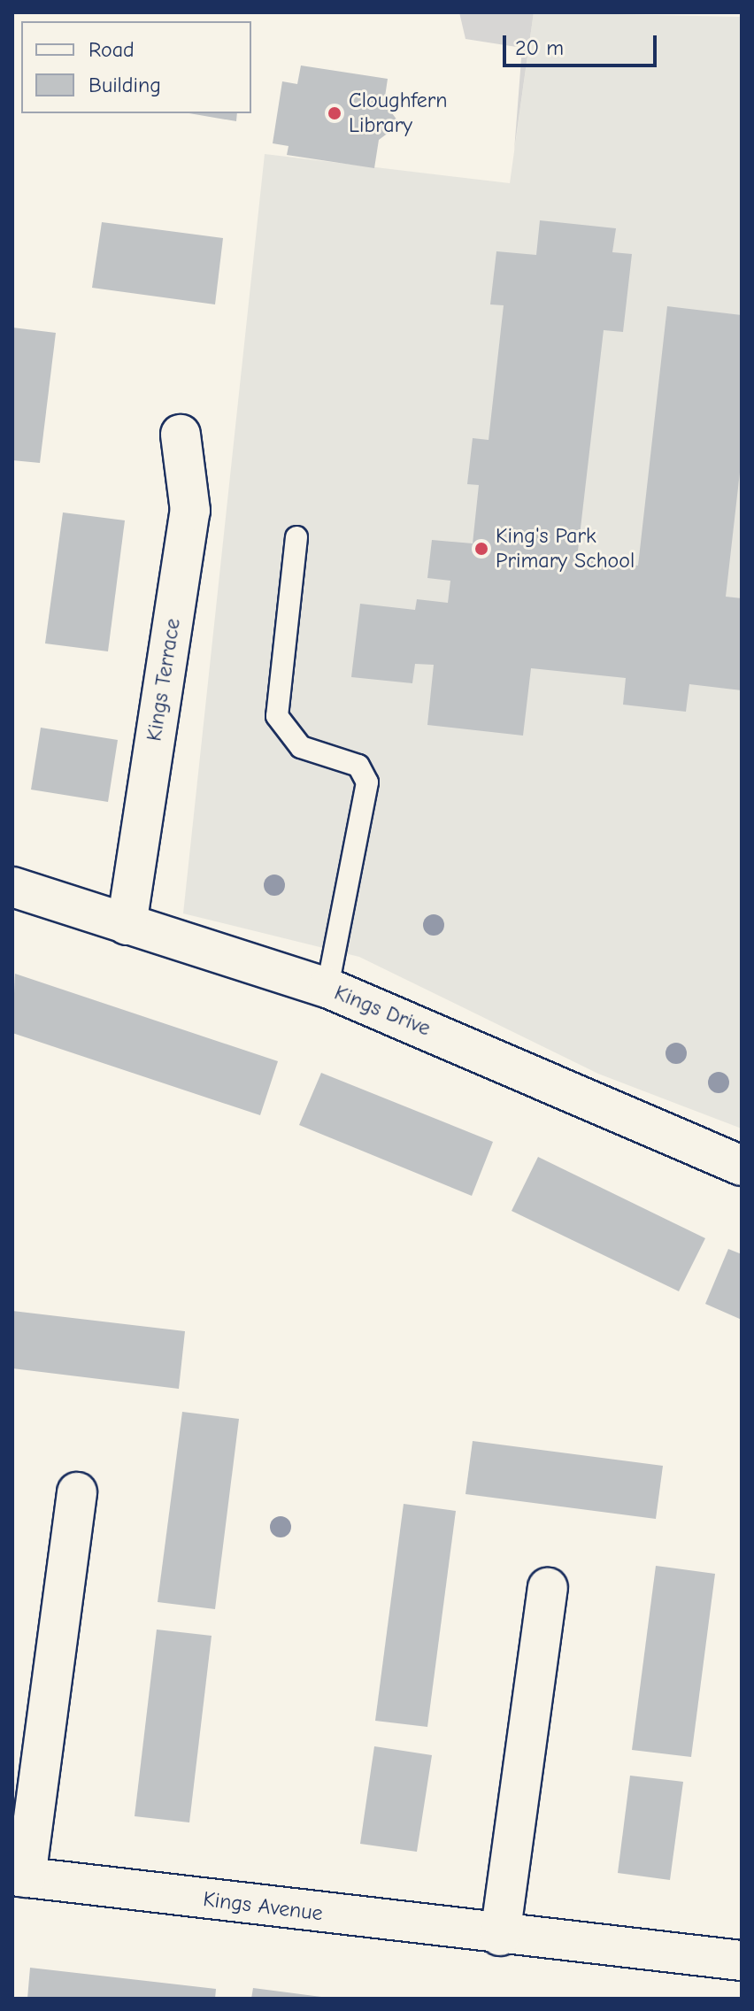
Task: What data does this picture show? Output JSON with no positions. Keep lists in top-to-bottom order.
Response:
{
  "streets": {
    "street": ["Kings Terrace", "Kings Drive", "Kings Avenue"]
  },
  "crossings": [
    ["Kings Terrace", "Kings Drive"]
  ],
  "places": ["Cloughfern Library", "King's Park Primary School"],
  "legend": ["Road", "Building"],
  "scale_bar": "20 m"
}
